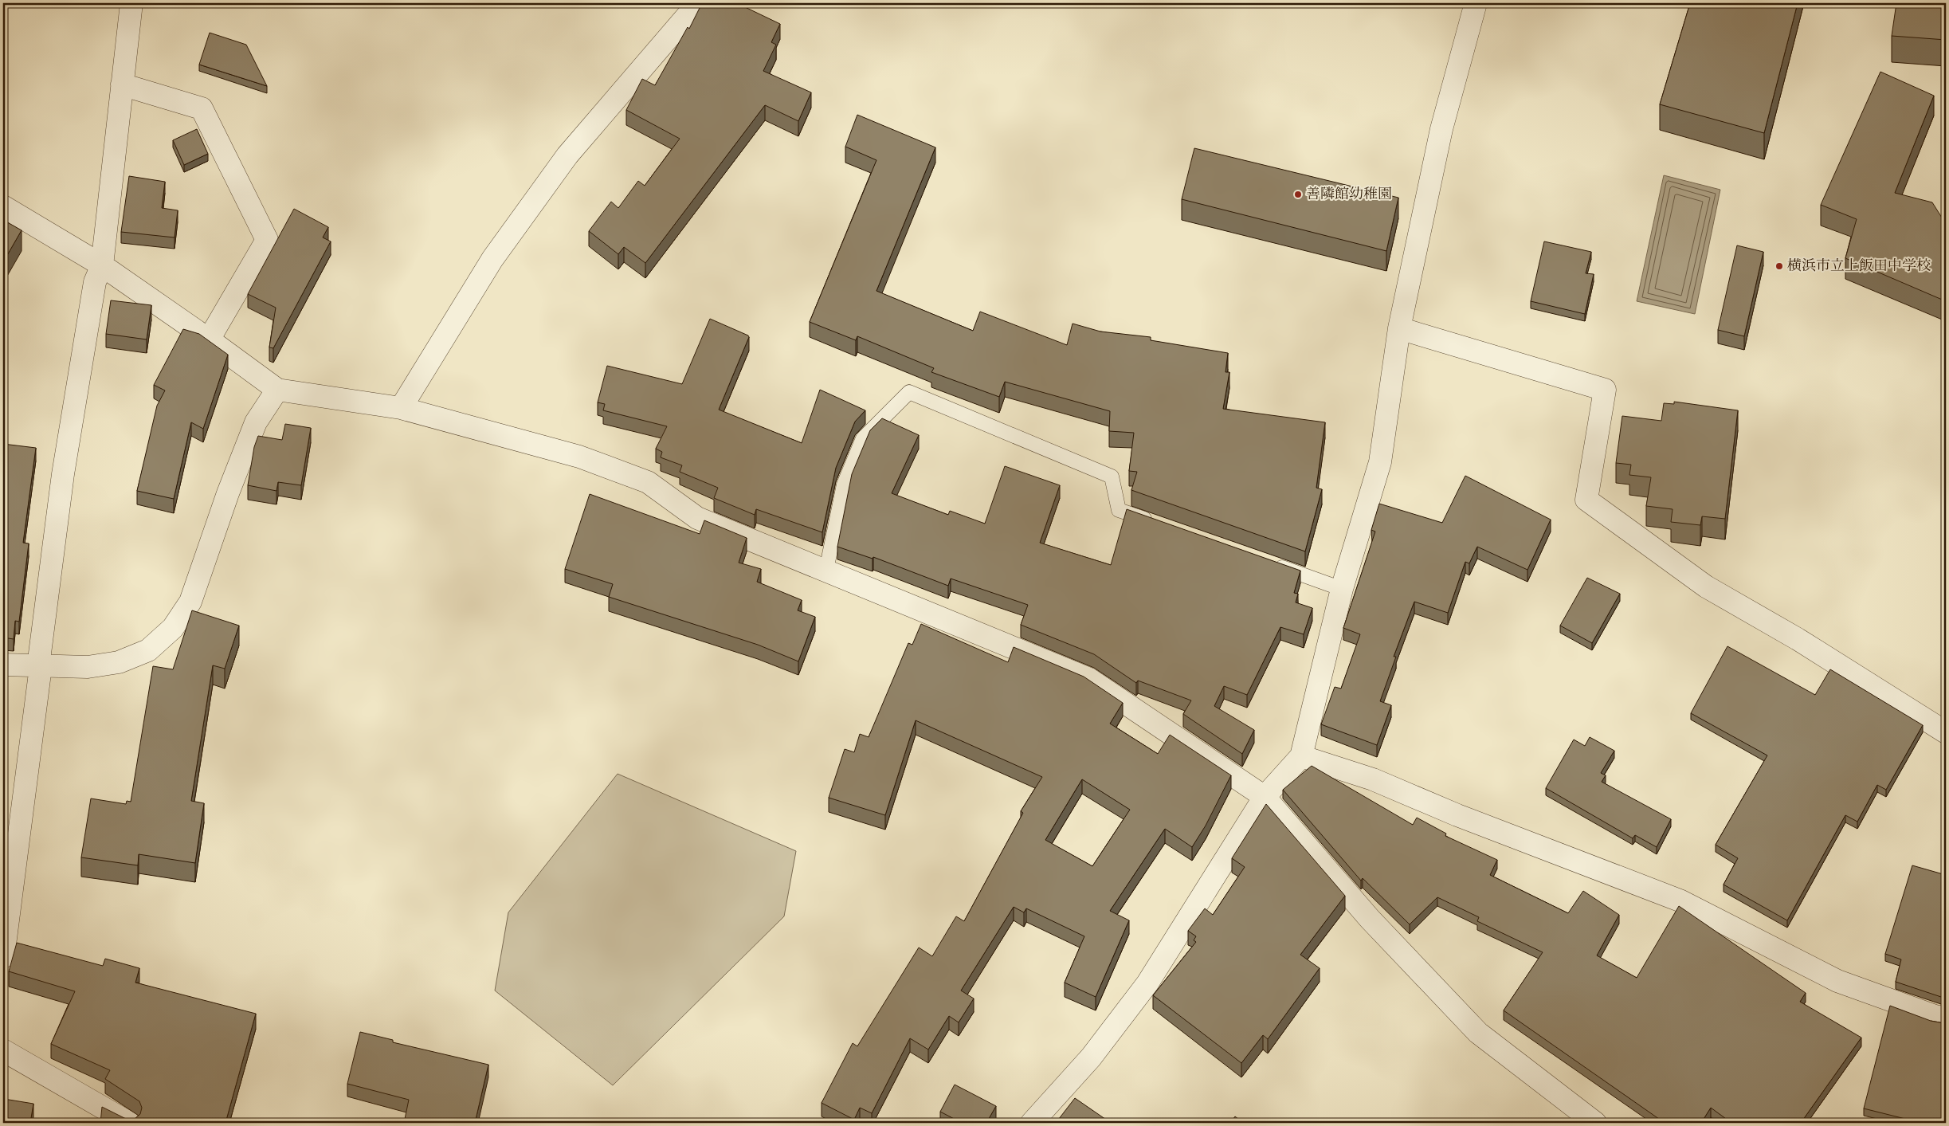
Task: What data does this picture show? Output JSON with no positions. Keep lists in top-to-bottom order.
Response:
{
  "places": ["善隣館幼稚園", "横浜市立上飯田中学校"]
}
